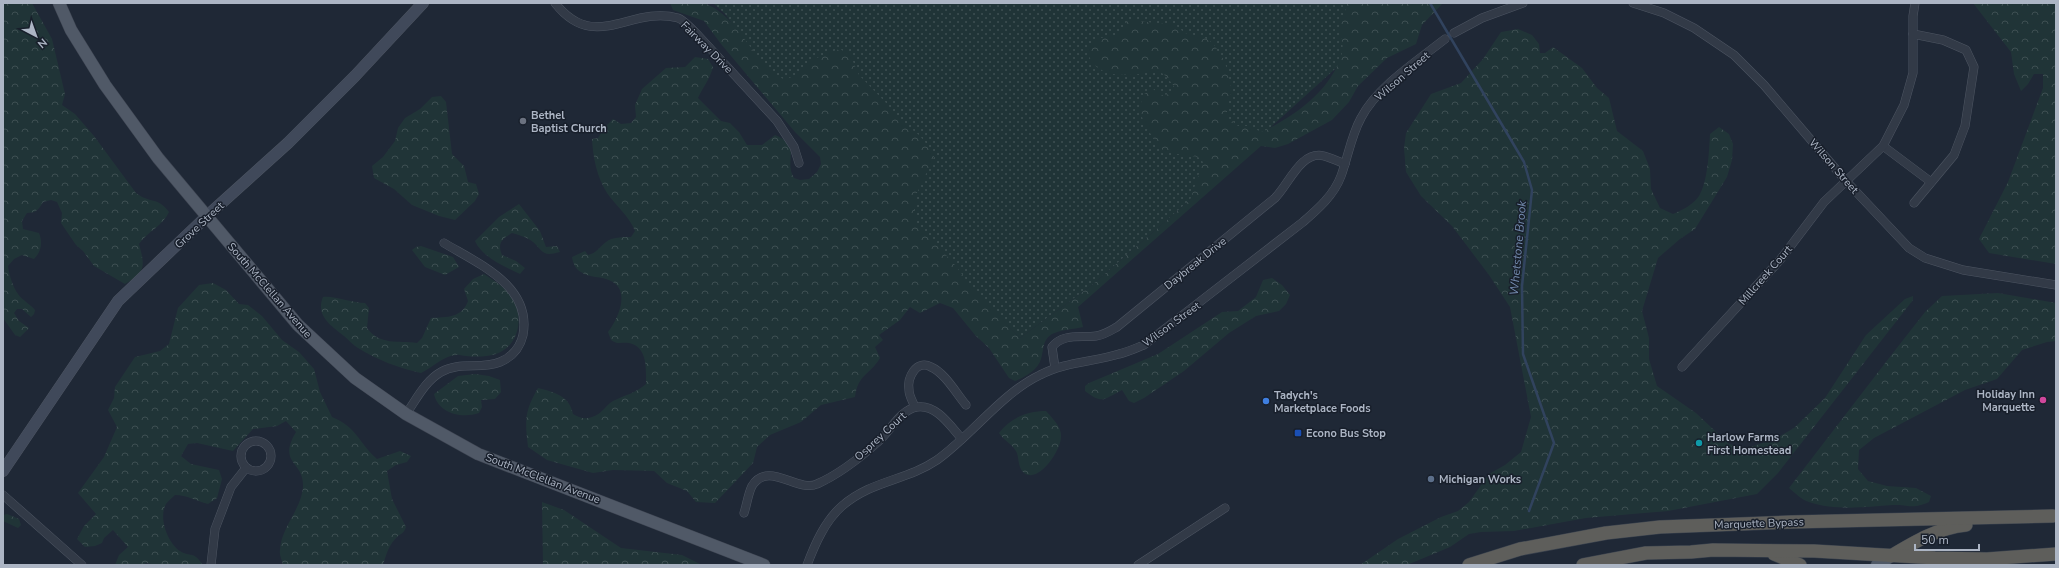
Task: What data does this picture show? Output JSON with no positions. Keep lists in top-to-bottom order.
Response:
{
  "streets": {
    "highway": ["Marquette Bypass"],
    "main road": ["Grove Street", "South McClellan Avenue"],
    "street": [
      "Fairway Drive",
      "Wilson Street",
      "Daybreak Drive",
      "Millcreek Court",
      "Osprey Court"
    ]
  },
  "crossings": [
    ["Wilson Street", "Daybreak Drive"],
    ["Wilson Street", "Millcreek Court"],
    ["Wilson Street", "Osprey Court"],
    ["Grove Street", "South McClellan Avenue"]
  ],
  "water": ["Whetstone Brook"],
  "places": {
    "other": [
      "Bethel Baptist Church",
      "Holiday Inn Marquette",
      "Tadych's Marketplace Foods",
      "Harlow Farms First Homestead",
      "Michigan Works"
    ],
    "transit": ["Econo Bus Stop"]
  },
  "scale_bar": "50 m",
  "north": "bottom right"
}
